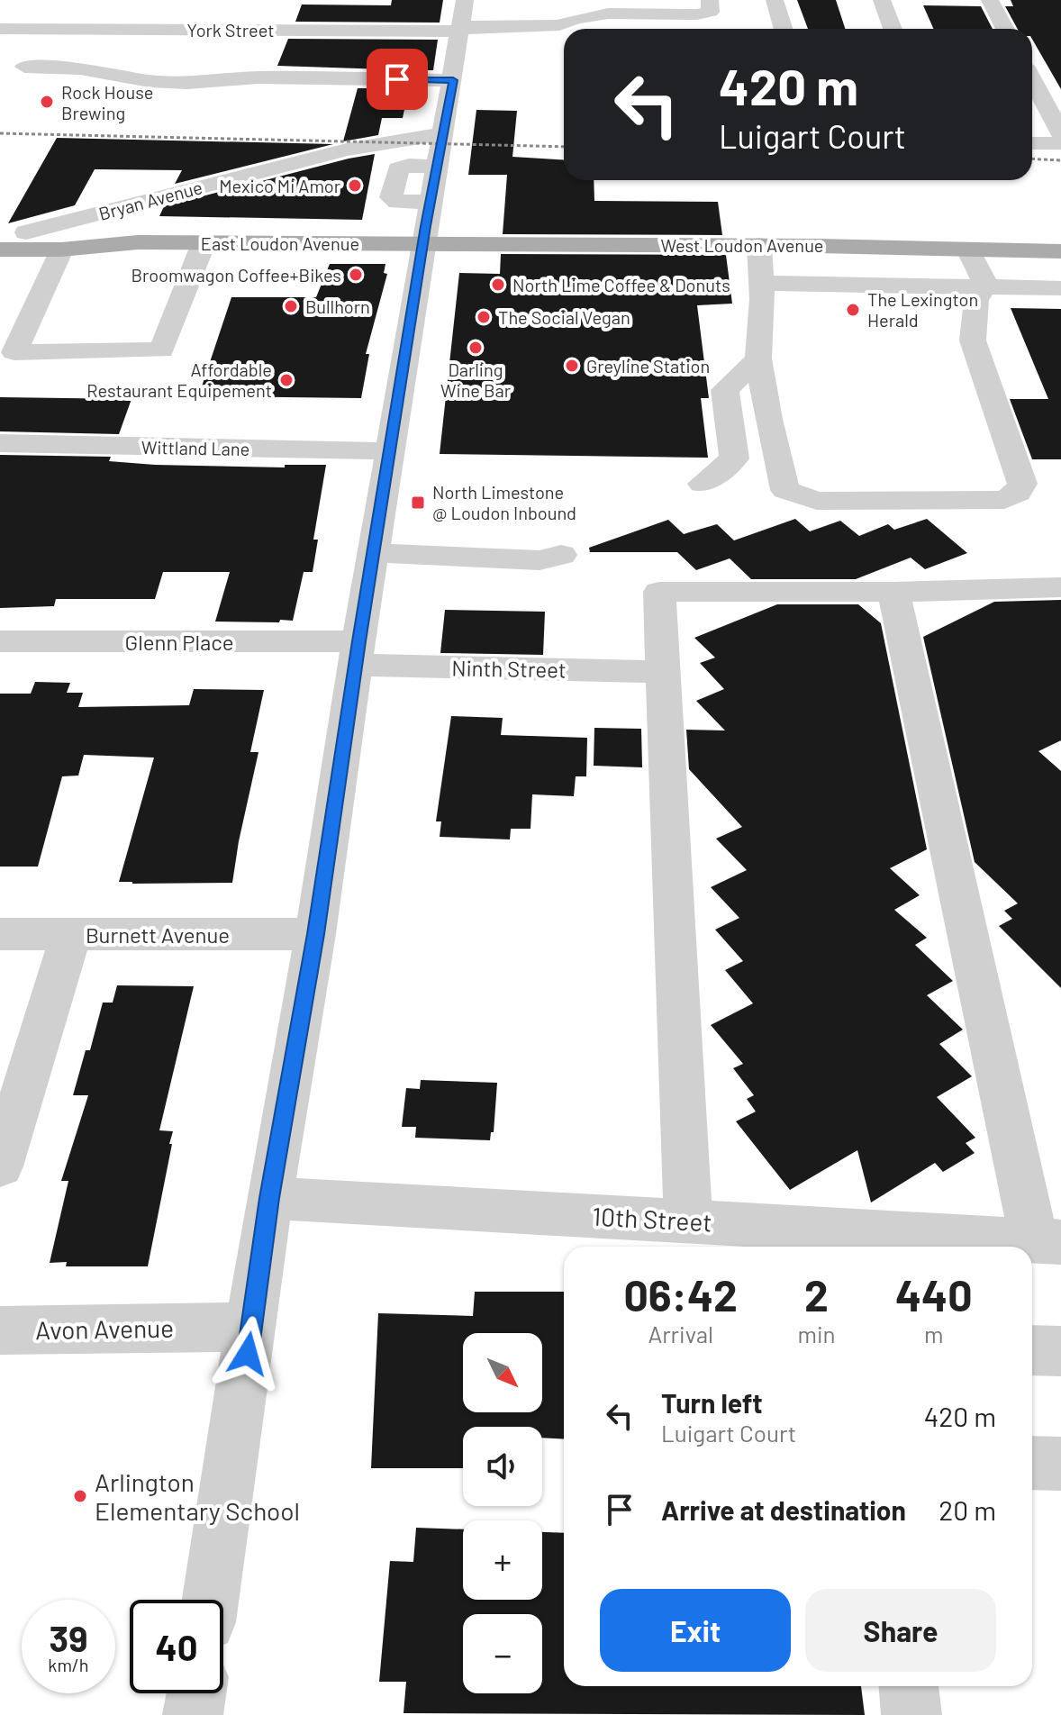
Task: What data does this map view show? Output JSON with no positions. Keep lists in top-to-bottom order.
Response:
{
  "streets": {
    "main road": ["East Loudon Avenue", "West Loudon Avenue"],
    "street": [
      "York Street",
      "Bryan Avenue",
      "Wittland Lane",
      "Glenn Place",
      "Ninth Street",
      "Burnett Avenue",
      "10th Street",
      "Avon Avenue"
    ]
  },
  "crossings": [
    ["Bryan Avenue", "East Loudon Avenue"],
    ["East Loudon Avenue", "West Loudon Avenue"],
    ["Glenn Place", "Ninth Street"]
  ],
  "places": {
    "other": [
      "Rock House Brewing",
      "Mexico Mi Amor",
      "Broomwagon Coffee+Bikes",
      "North Lime Coffee & Donuts",
      "Bullhorn",
      "The Lexington Herald",
      "The Social Vegan",
      "Darling Wine Bar",
      "Greyline Station",
      "Affordable Restaurant Equipement",
      "Arlington Elementary School"
    ],
    "transit": ["North Limestone @ Loudon Inbound"]
  },
  "north": "bottom right",
  "page": {
    "turn": ["420 m", "Luigart Court"],
    "eta": [
      "06:42",
      "Arrival",
      "2",
      "min",
      "440",
      "m"
    ],
    "map_buttons": ["+", "−"],
    "list": [
      {
        "name": "Turn left",
        "note": "Luigart Court",
        "value": "420 m"
      },
      {
        "name": "Arrive at destination",
        "value": "20 m"
      }
    ],
    "buttons": ["Exit", "Share"],
    "speed": "39 km/h",
    "limit": "40"
  }
}
